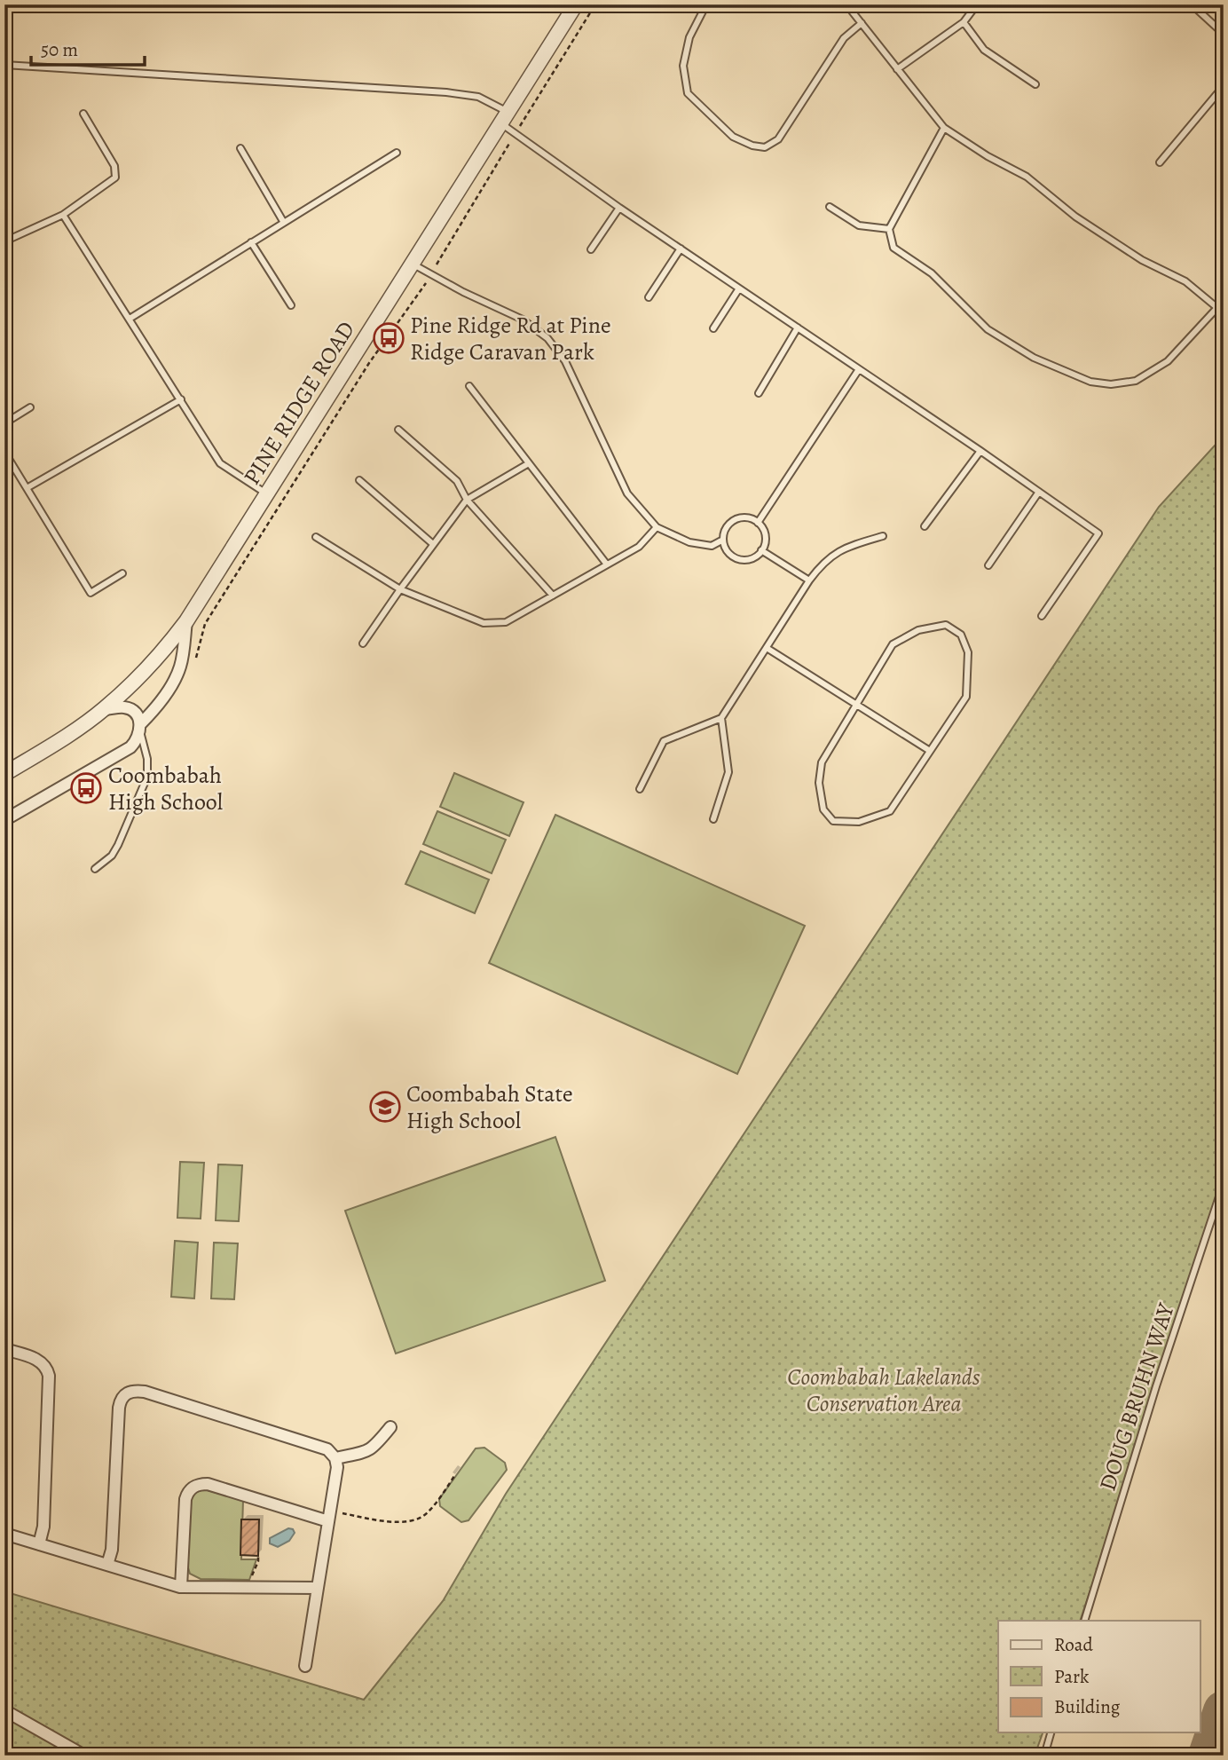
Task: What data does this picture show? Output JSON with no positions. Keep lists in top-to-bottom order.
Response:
{
  "streets": {
    "street": ["PINE RIDGE ROAD"],
    "lane": ["DOUG BRUHN WAY"]
  },
  "parks": ["Coombabah Lakelands Conservation Area"],
  "places": {
    "bus stop": ["Pine Ridge Rd at Pine Ridge Caravan Park", "Coombabah High School"],
    "school or university": ["Coombabah State High School"]
  },
  "legend": ["Road", "Park", "Building"],
  "scale_bar": "50 m"
}
